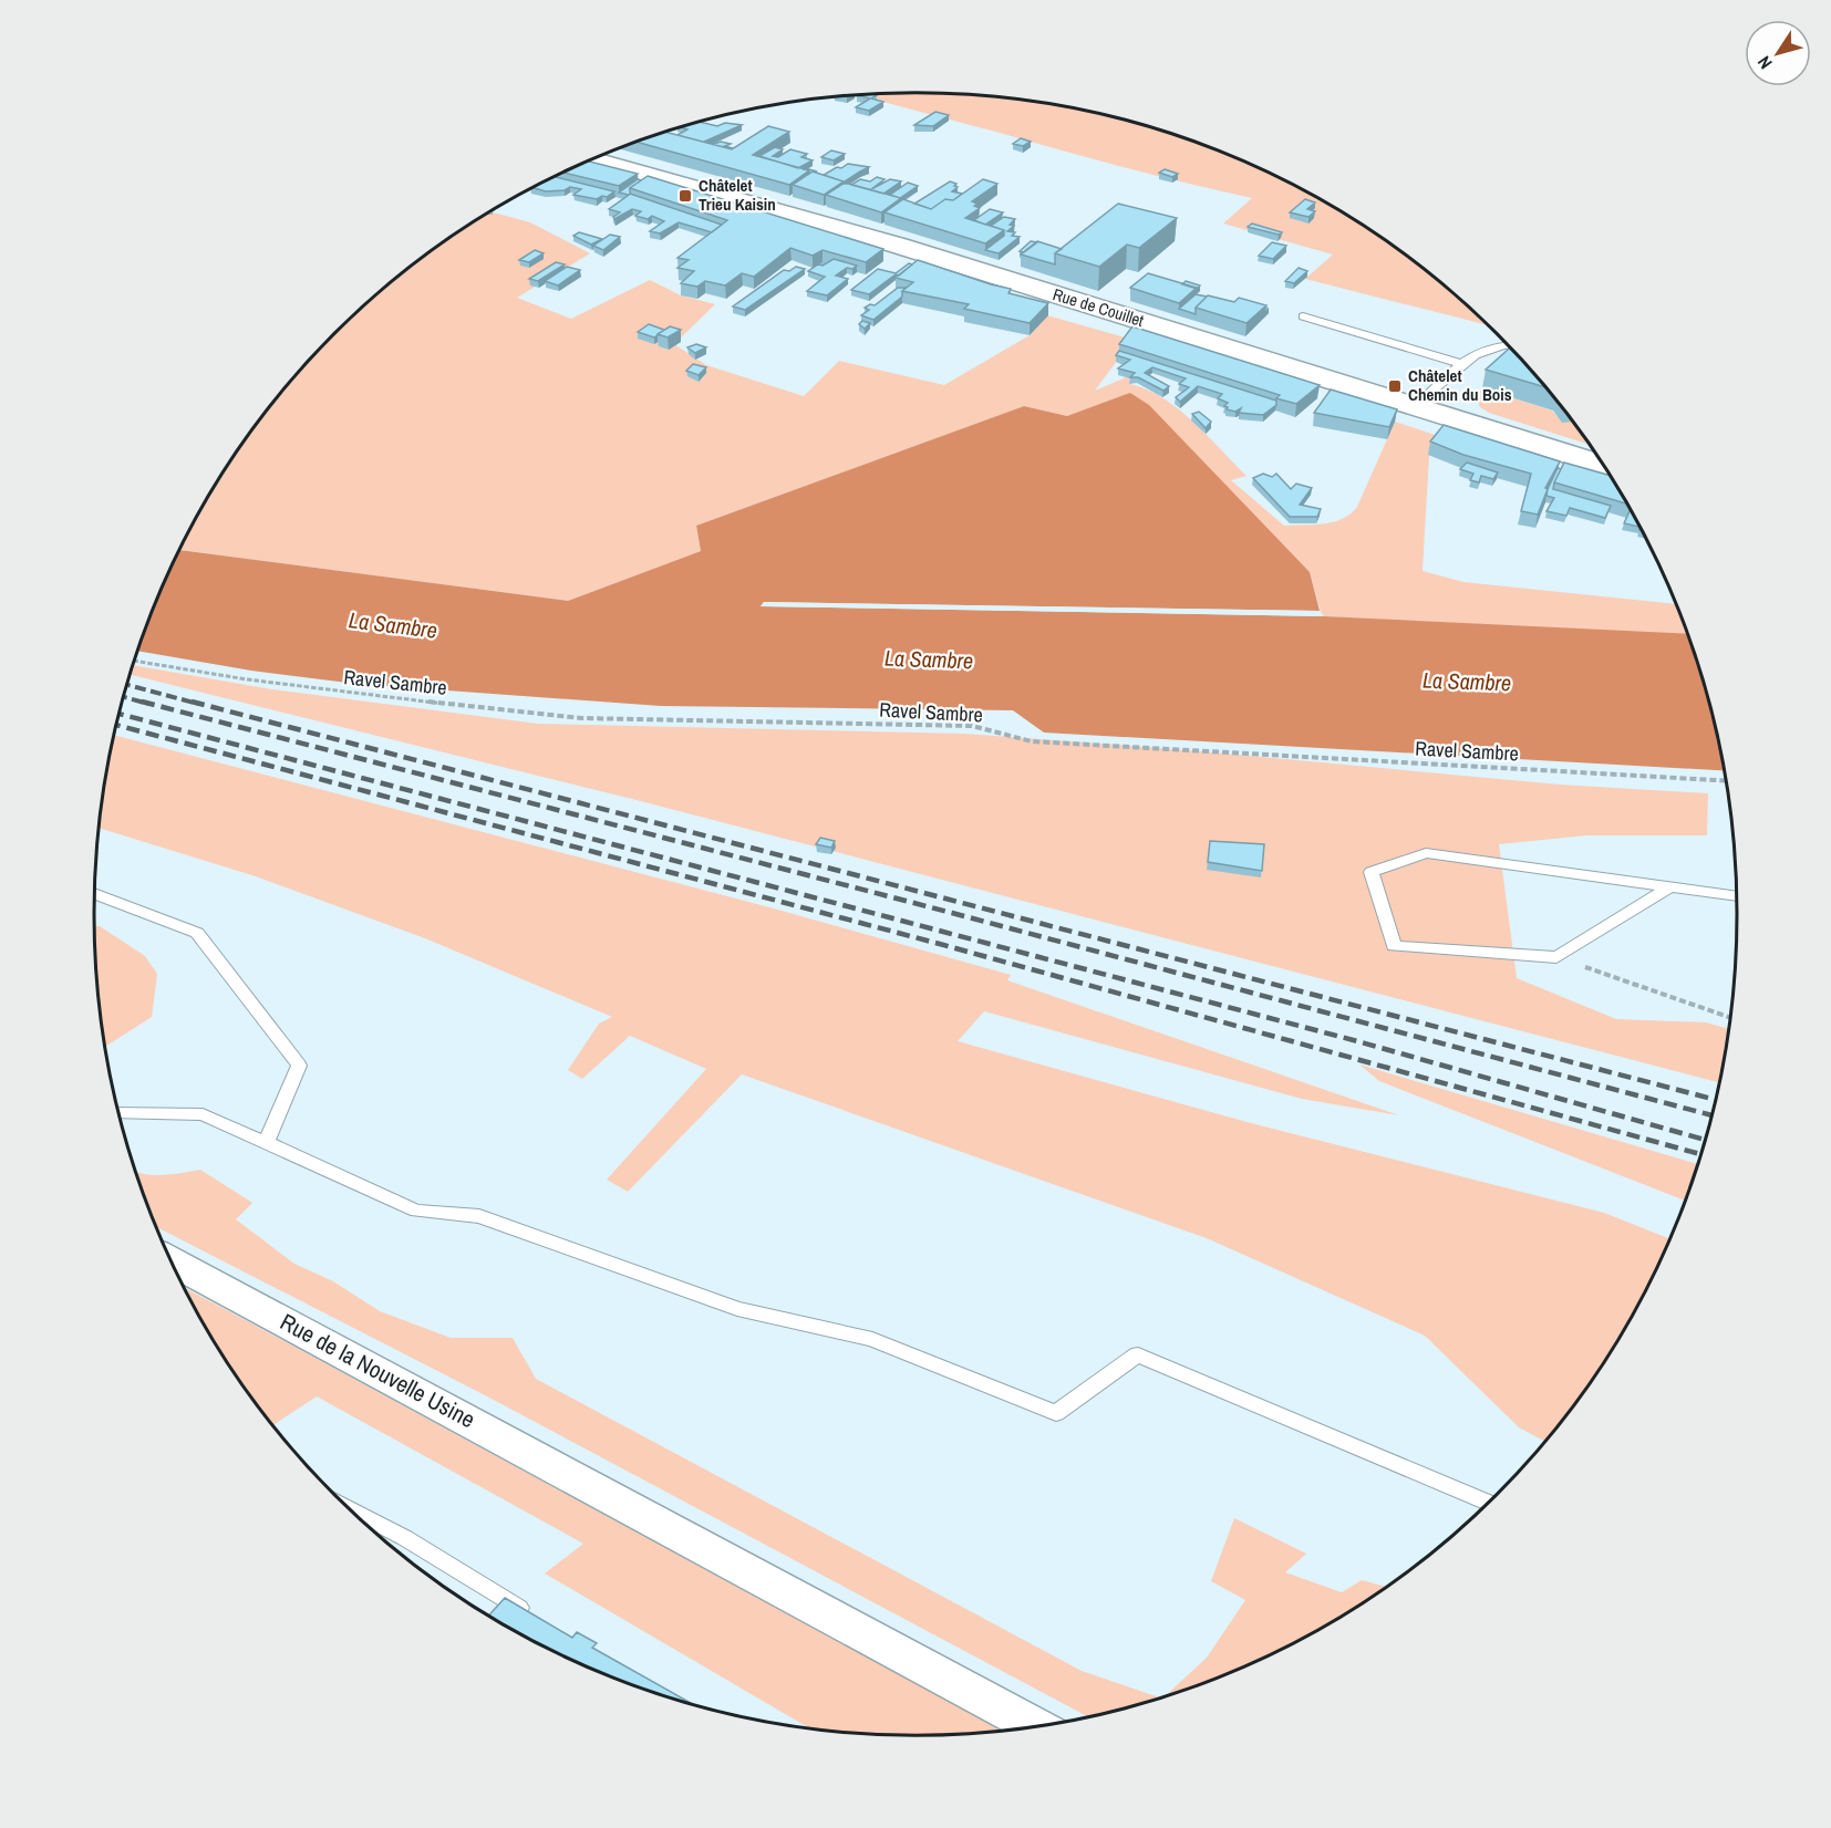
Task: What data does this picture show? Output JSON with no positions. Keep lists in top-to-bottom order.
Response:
{
  "streets": {
    "main road": ["Rue de Couillet"],
    "street": ["Rue de la Nouvelle Usine"],
    "path": ["Ravel Sambre"]
  },
  "water": ["La Sambre"],
  "places": {
    "transit": ["Châtelet Trieu Kaisin", "Châtelet Chemin du Bois"]
  },
  "north": "bottom left"
}
